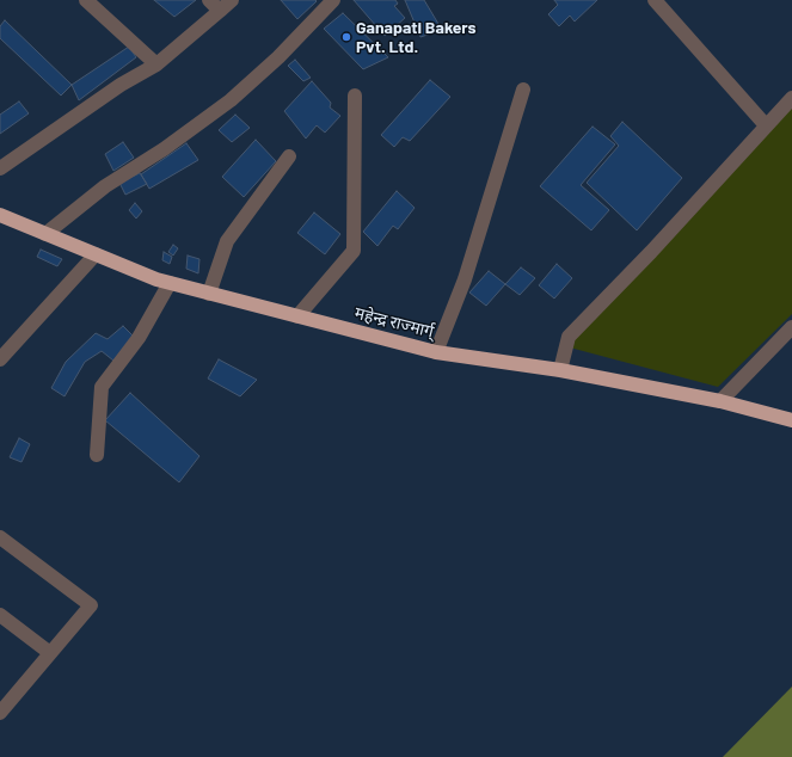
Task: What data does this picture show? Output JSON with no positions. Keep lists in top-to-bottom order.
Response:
{
  "streets": {
    "highway": ["महेन्द्र राज्मार्ग्"]
  },
  "places": ["Ganapati Bakers Pvt. Ltd."]
}
